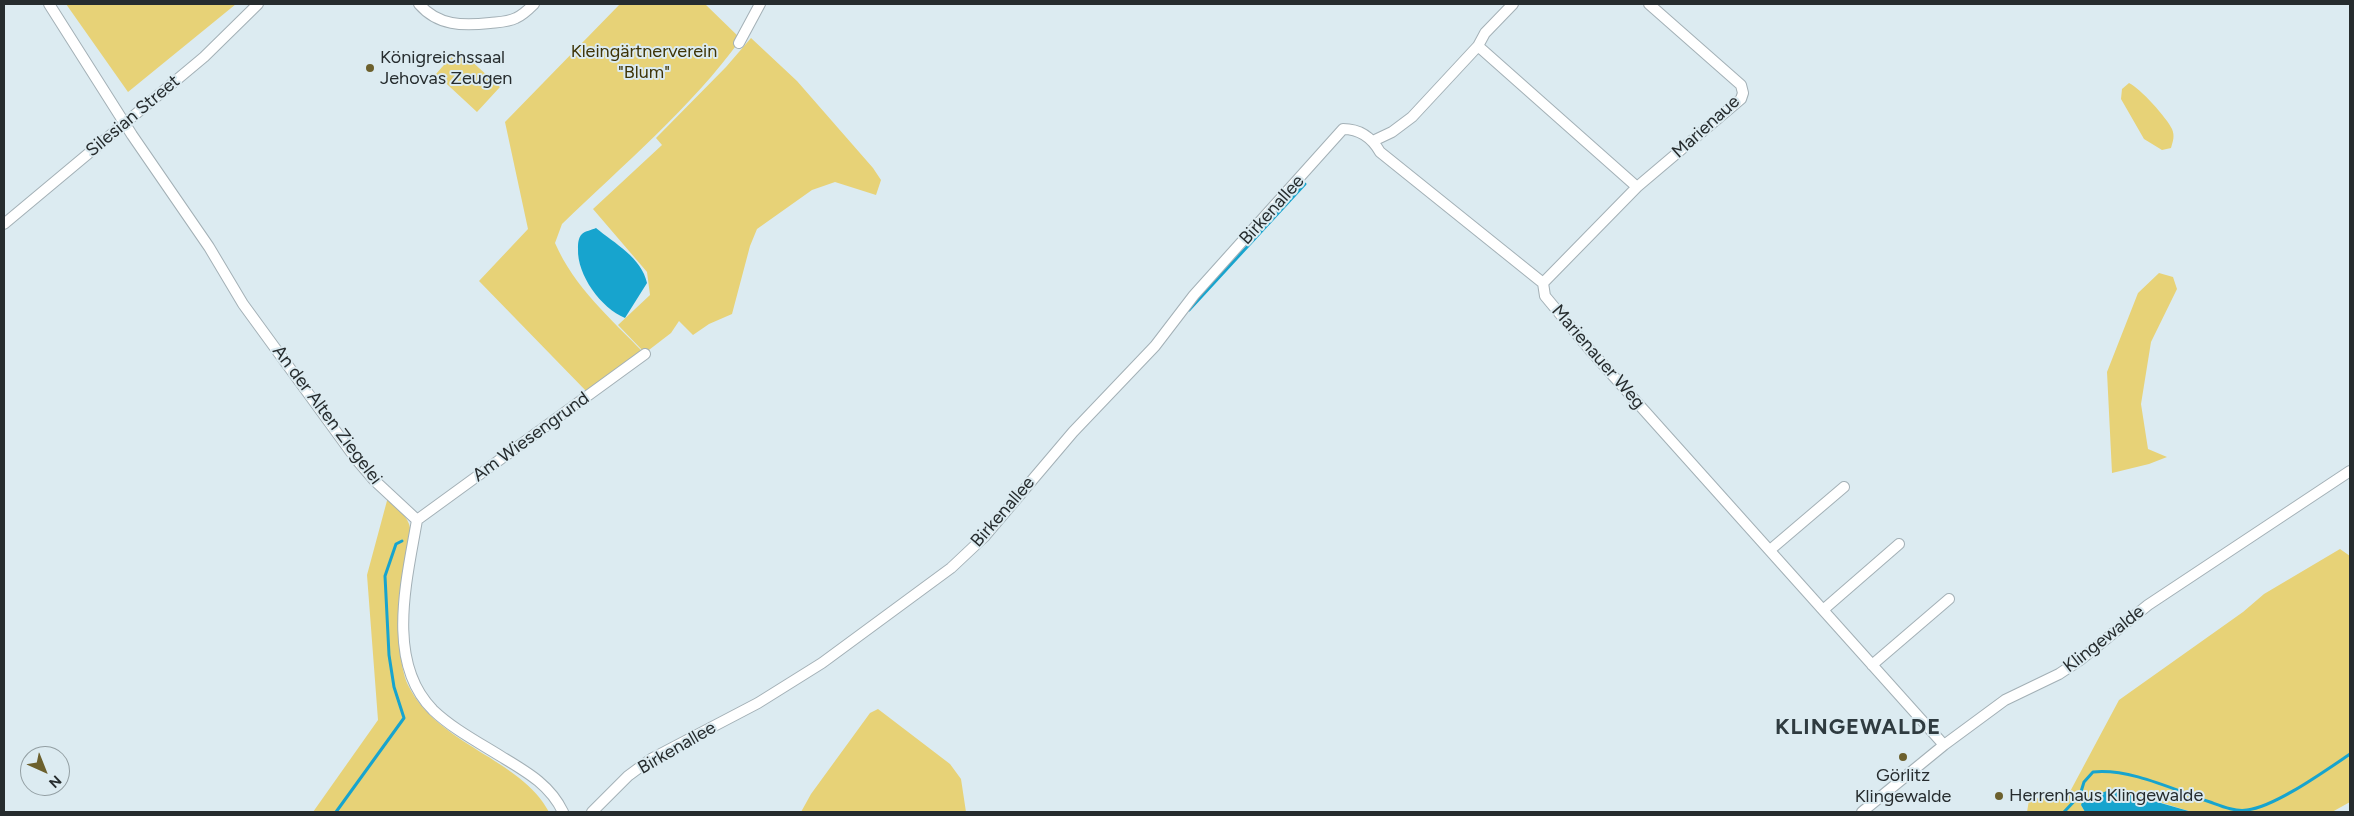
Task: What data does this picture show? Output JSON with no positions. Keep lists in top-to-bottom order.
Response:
{
  "streets": {
    "street": [
      "Silesian Street",
      "Marienaue",
      "Birkenallee",
      "Marienauer Weg",
      "An der Alten Ziegelei",
      "Am Wiesengrund",
      "Klingewalde"
    ]
  },
  "crossings": [
    ["Silesian Street", "An der Alten Ziegelei"],
    ["Marienaue", "Marienauer Weg"],
    ["Birkenallee", "Marienauer Weg"],
    ["Marienauer Weg", "Klingewalde"],
    ["An der Alten Ziegelei", "Am Wiesengrund"]
  ],
  "districts": ["KLINGEWALDE"],
  "parks": ["Kleingärtnerverein \"Blum\""],
  "places": ["Königreichssaal Jehovas Zeugen", "Görlitz Klingewalde", "Herrenhaus Klingewalde"],
  "north": "bottom right"
}
